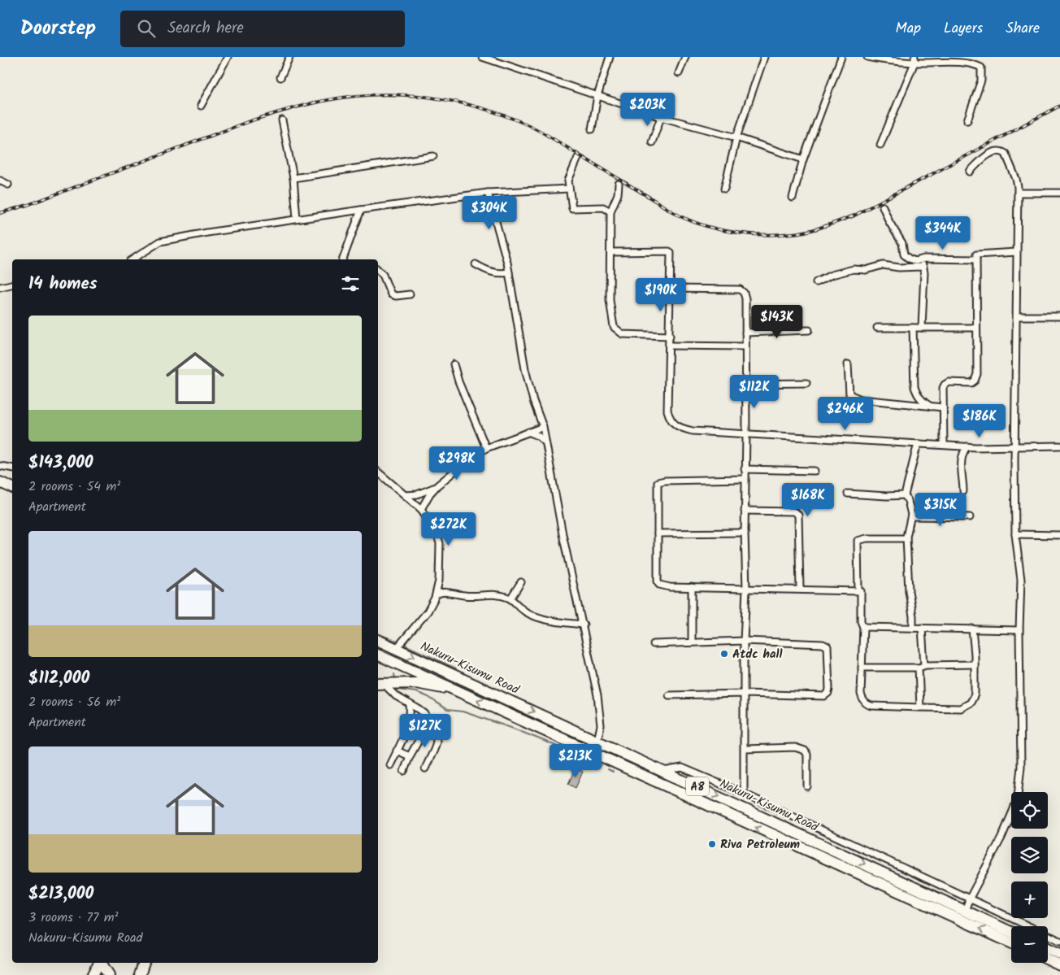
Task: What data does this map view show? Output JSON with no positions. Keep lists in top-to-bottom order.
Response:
{
  "streets": {
    "highway": ["Nakuru-Kisumu Road", "A8"]
  },
  "places": ["Atdc hall", "Riva Petroleum"],
  "page": {
    "header": "Doorstep",
    "search": "Search here",
    "nav": ["Map", "Layers", "Share"],
    "price": [
      "$203K",
      "$304K",
      "$344K",
      "$190K",
      "$143K",
      "$112K",
      "$246K",
      "$186K",
      "$298K",
      "$168K",
      "$315K",
      "$272K",
      "$127K",
      "$213K"
    ],
    "heading": "14 homes",
    "list": [
      {
        "name": "$143,000",
        "note": "2 rooms · 54 m² · Apartment"
      },
      {
        "name": "$112,000",
        "note": "2 rooms · 56 m² · Apartment"
      },
      {
        "name": "$213,000",
        "note": "3 rooms · 77 m² · Nakuru-Kisumu Road"
      }
    ],
    "map_buttons": ["+", "−"]
  }
}
